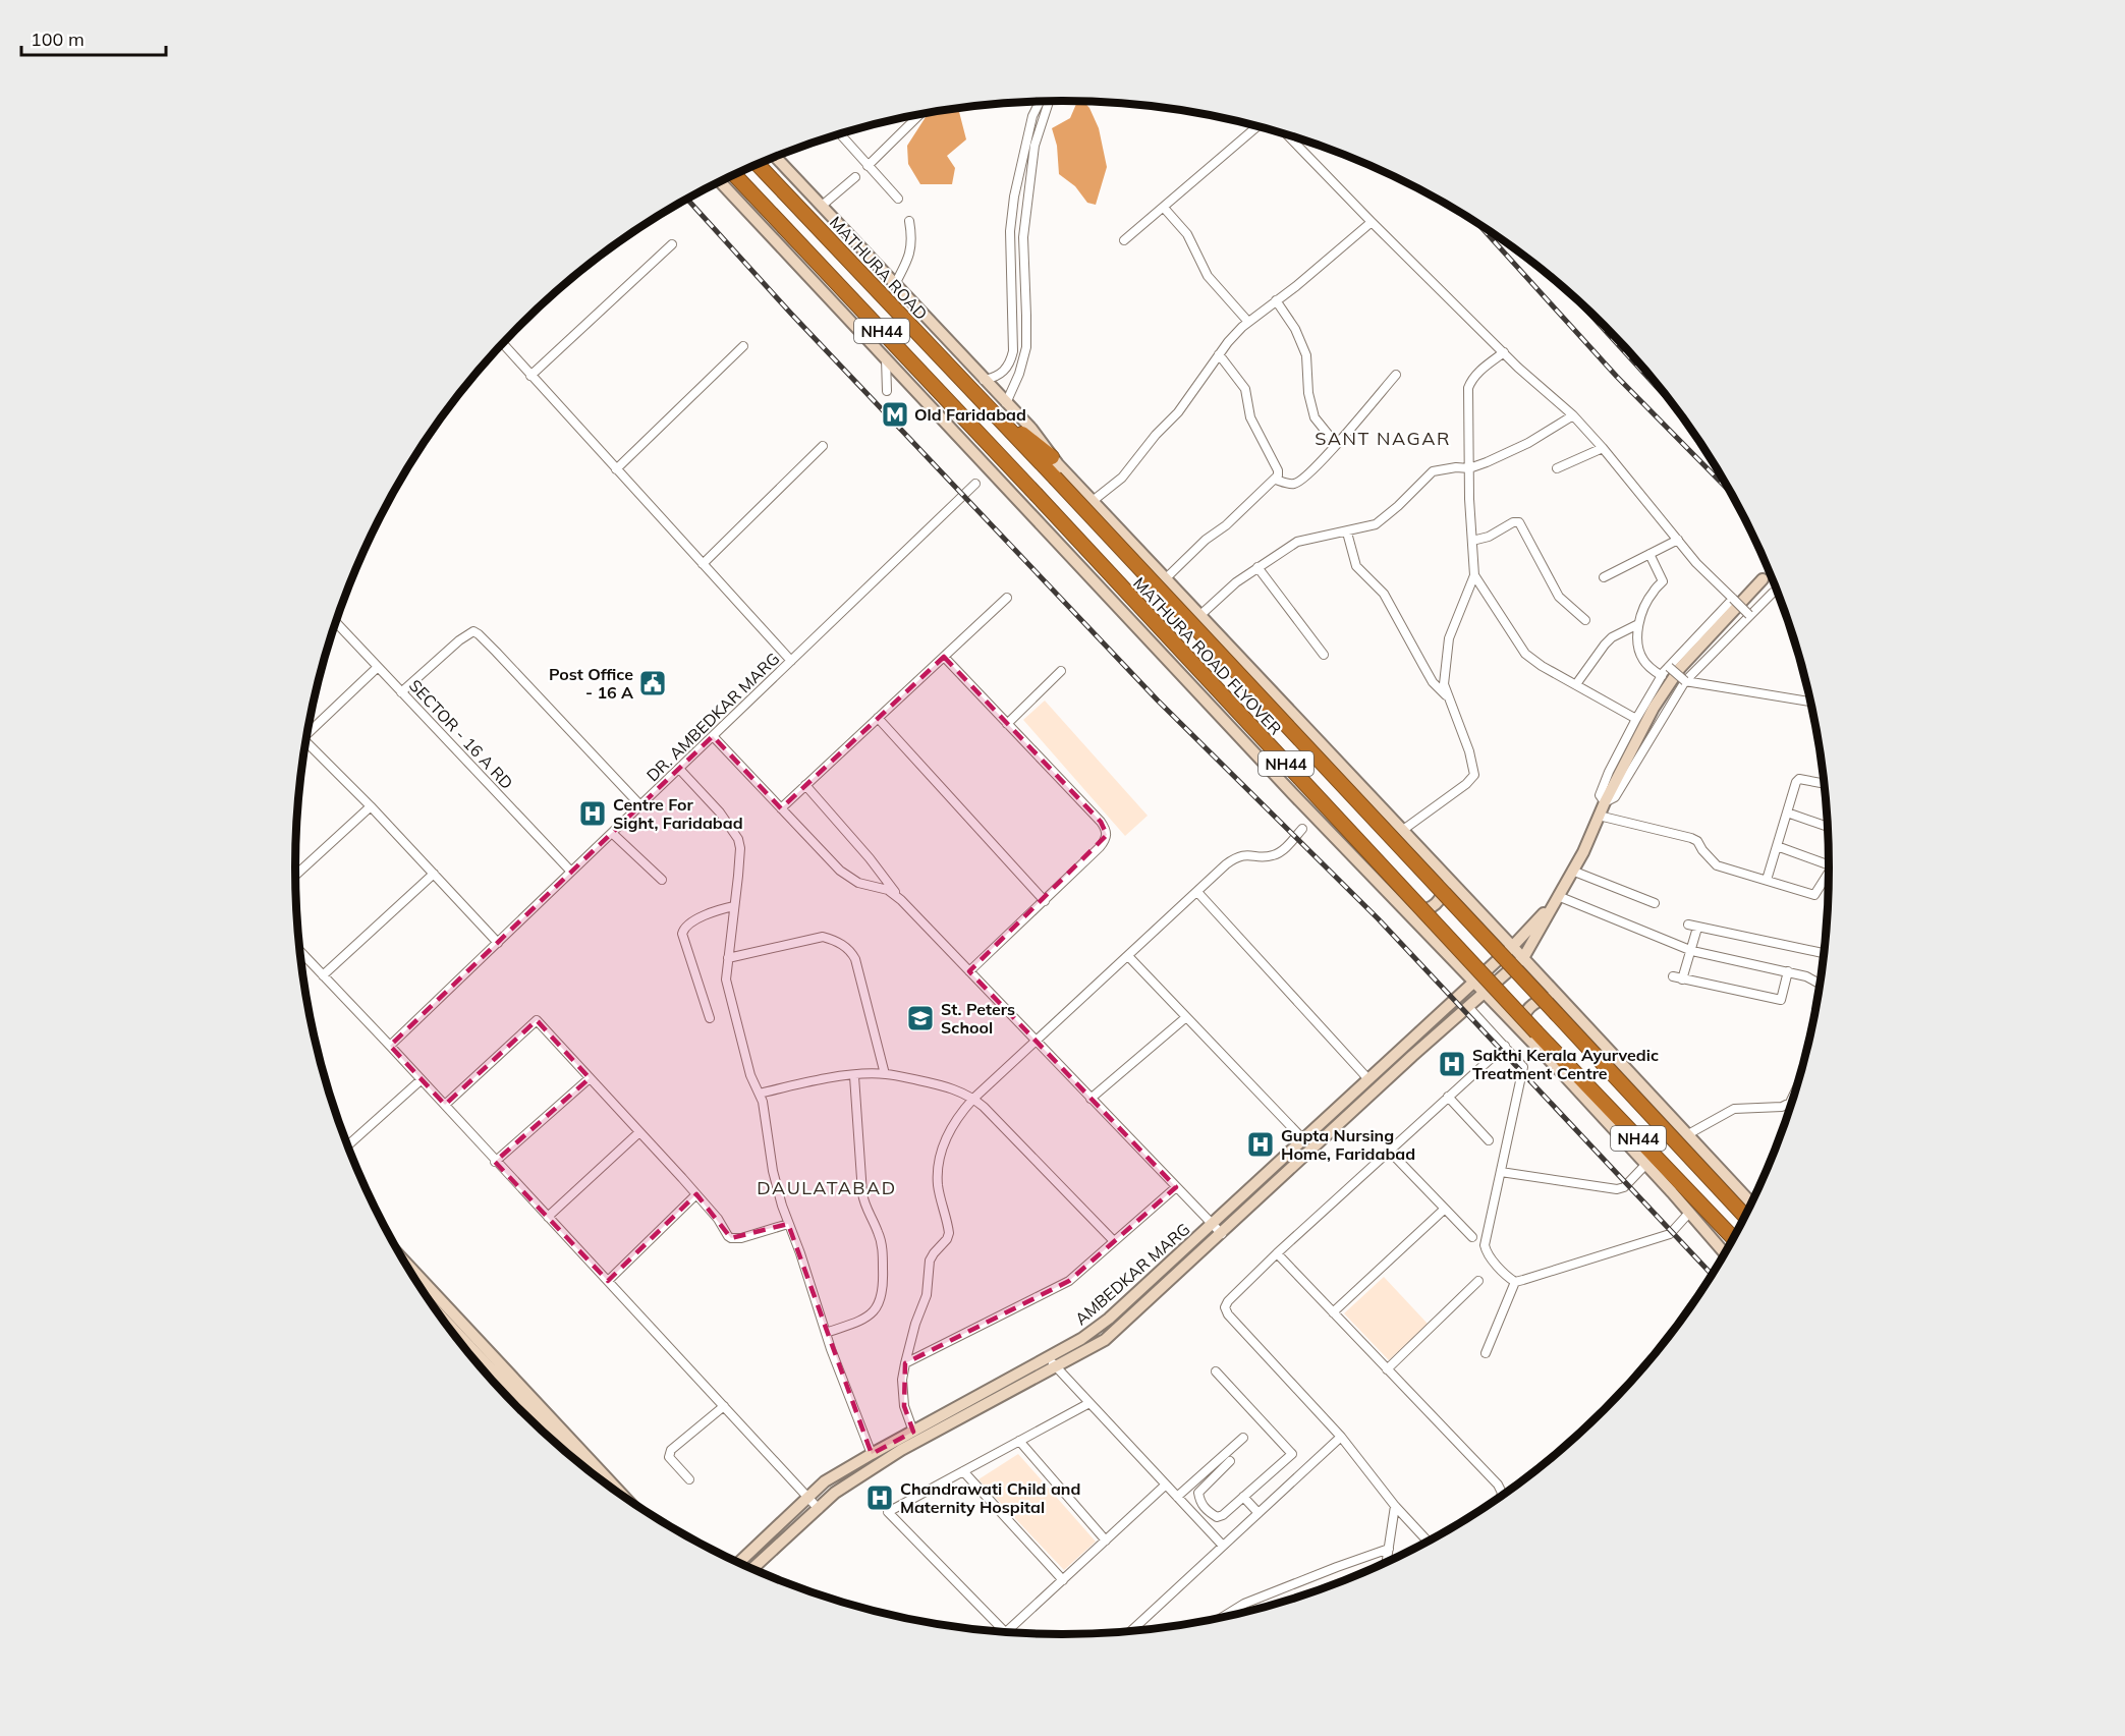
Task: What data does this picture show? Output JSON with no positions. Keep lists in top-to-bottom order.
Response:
{
  "streets": {
    "highway": ["MATHURA ROAD", "NH44", "MATHURA ROAD FLYOVER"],
    "street": ["DR. AMBEDKAR MARG", "SECTOR - 16 A RD", "AMBEDKAR MARG"]
  },
  "crossings": [
    ["MATHURA ROAD", "MATHURA ROAD FLYOVER"],
    ["DR. AMBEDKAR MARG", "SECTOR - 16 A RD"]
  ],
  "districts": ["SANT NAGAR", "DAULATABAD"],
  "places": {
    "metro station": ["Old Faridabad"],
    "public building": ["Post Office - 16 A"],
    "hospital": [
      "Centre For Sight, Faridabad",
      "Sakthi Kerala Ayurvedic Treatment Centre",
      "Gupta Nursing Home, Faridabad",
      "Chandrawati Child and Maternity Hospital"
    ],
    "school or university": ["St. Peters School"]
  },
  "scale_bar": "100 m"
}
